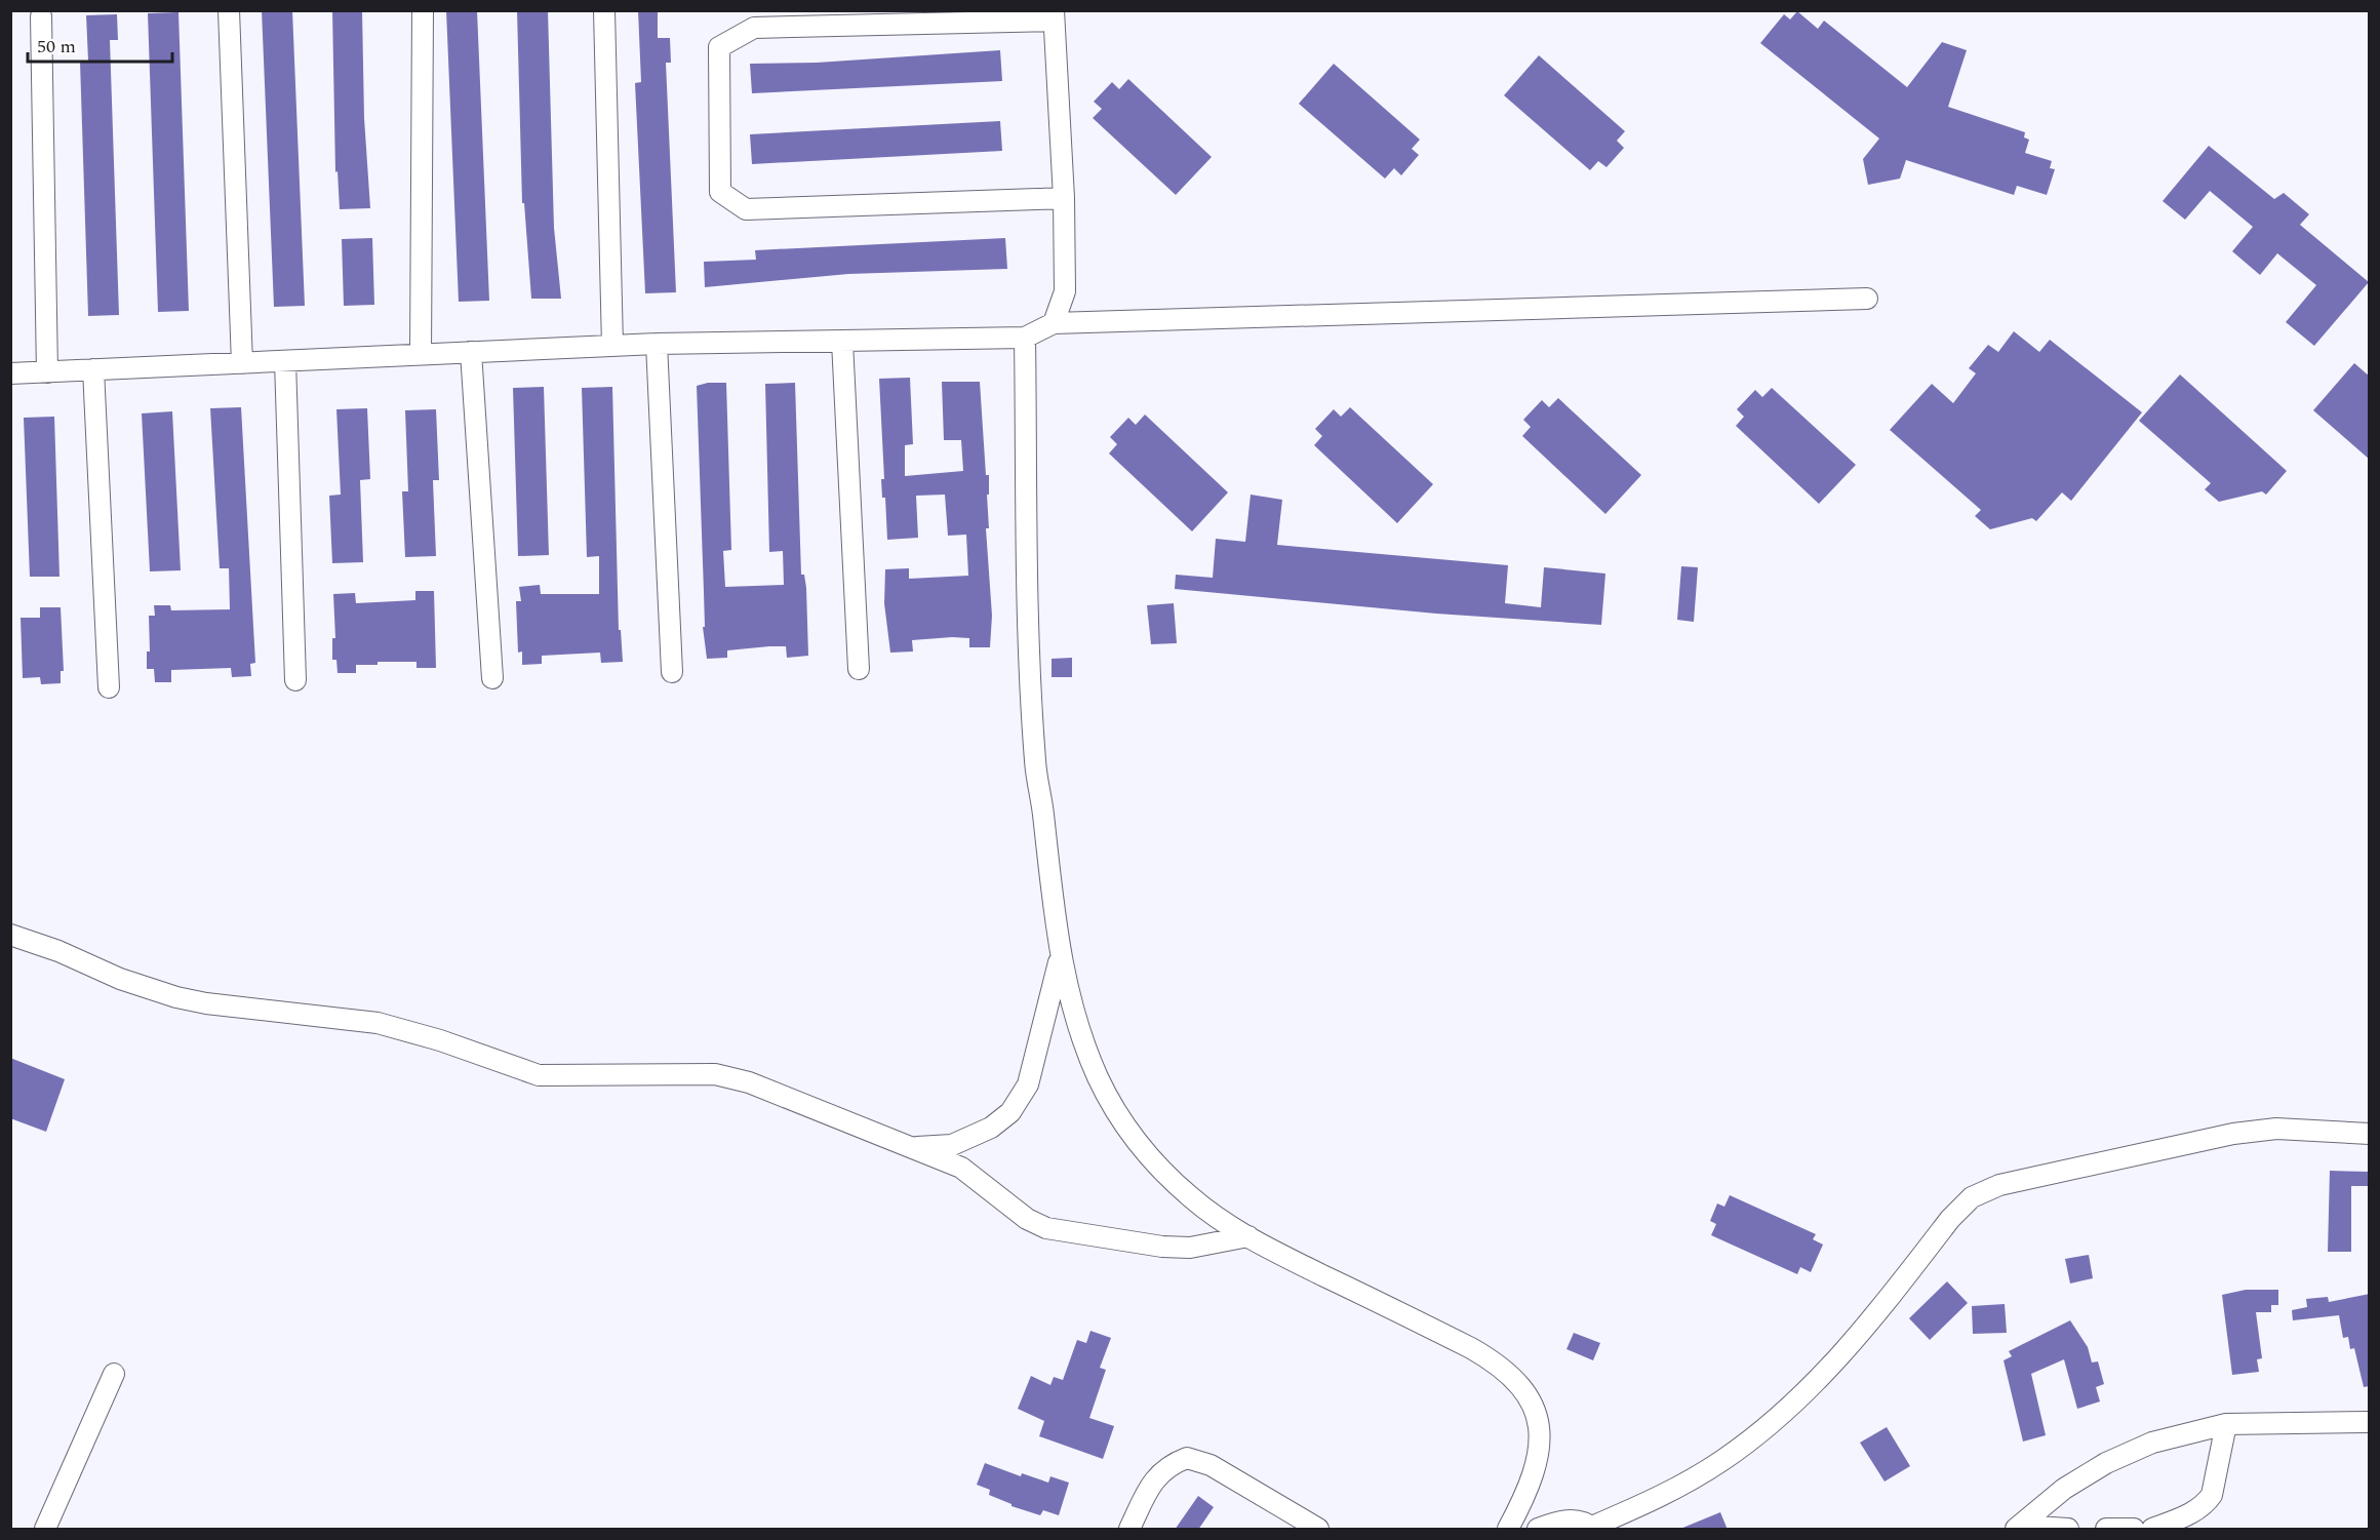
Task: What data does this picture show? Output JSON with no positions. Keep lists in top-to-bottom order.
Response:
{
  "scale_bar": "50 m"
}
